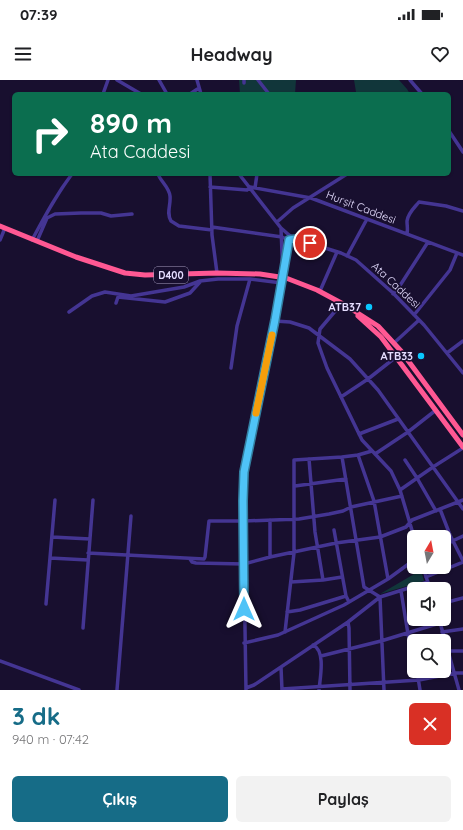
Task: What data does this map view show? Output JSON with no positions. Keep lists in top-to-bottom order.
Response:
{
  "streets": {
    "highway": ["D400"],
    "street": ["Hurşit Caddesi", "Ata Caddesi"]
  },
  "places": ["ATB37", "ATB33"],
  "north": "top",
  "page": {
    "status": "07:39",
    "header": "Headway",
    "turn": ["890 m", "Ata Caddesi"],
    "heading": ["3 dk", "940 m · 07:42"],
    "buttons": ["Çıkış", "Paylaş"]
  }
}
